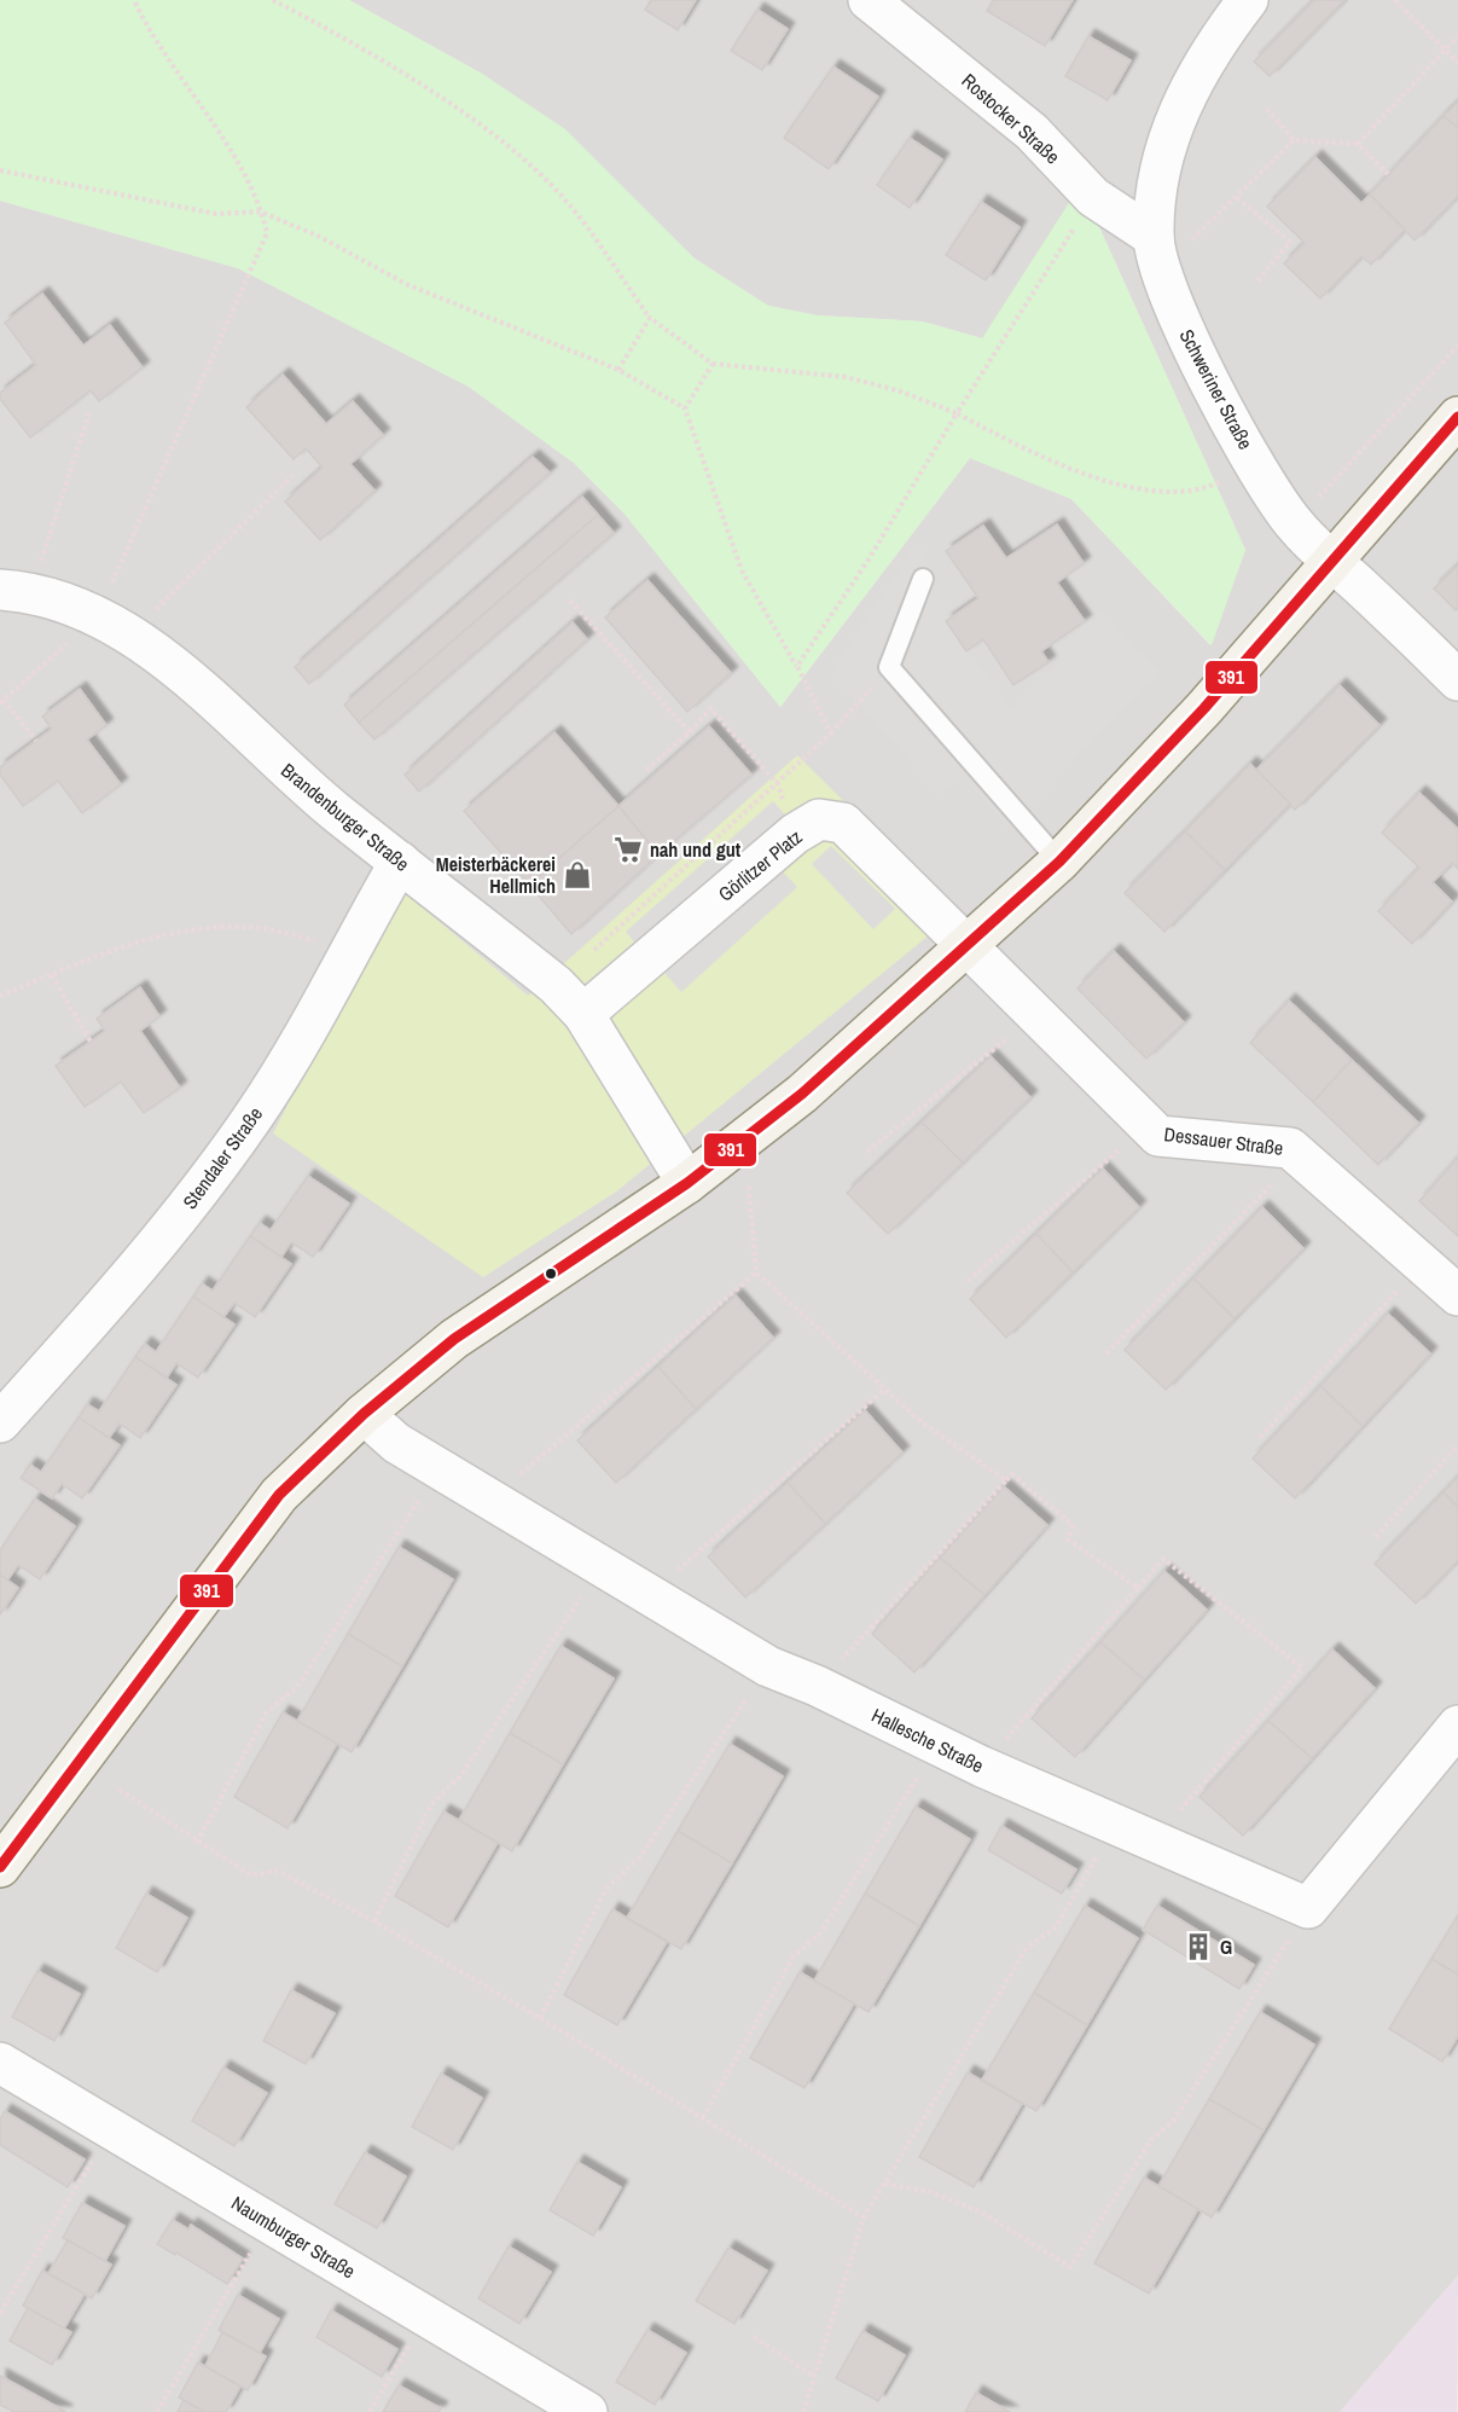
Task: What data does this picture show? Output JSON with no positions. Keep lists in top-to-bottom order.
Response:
{
  "streets": {
    "street": [
      "Rostocker Straße",
      "Schweriner Straße",
      "Brandenburger Straße",
      "Görlitzer Platz",
      "Dessauer Straße",
      "Stendaler Straße",
      "Hallesche Straße",
      "Naumburger Straße"
    ]
  },
  "crossings": [
    ["Rostocker Straße", "Schweriner Straße"],
    ["Brandenburger Straße", "Görlitzer Platz"],
    ["Brandenburger Straße", "Stendaler Straße"],
    ["Görlitzer Platz", "Dessauer Straße"]
  ],
  "places": {
    "supermarket": ["nah und gut"],
    "shop": ["Meisterbäckerei Hellmich"],
    "building": ["G"]
  },
  "lines": ["transit line 391"]
}
